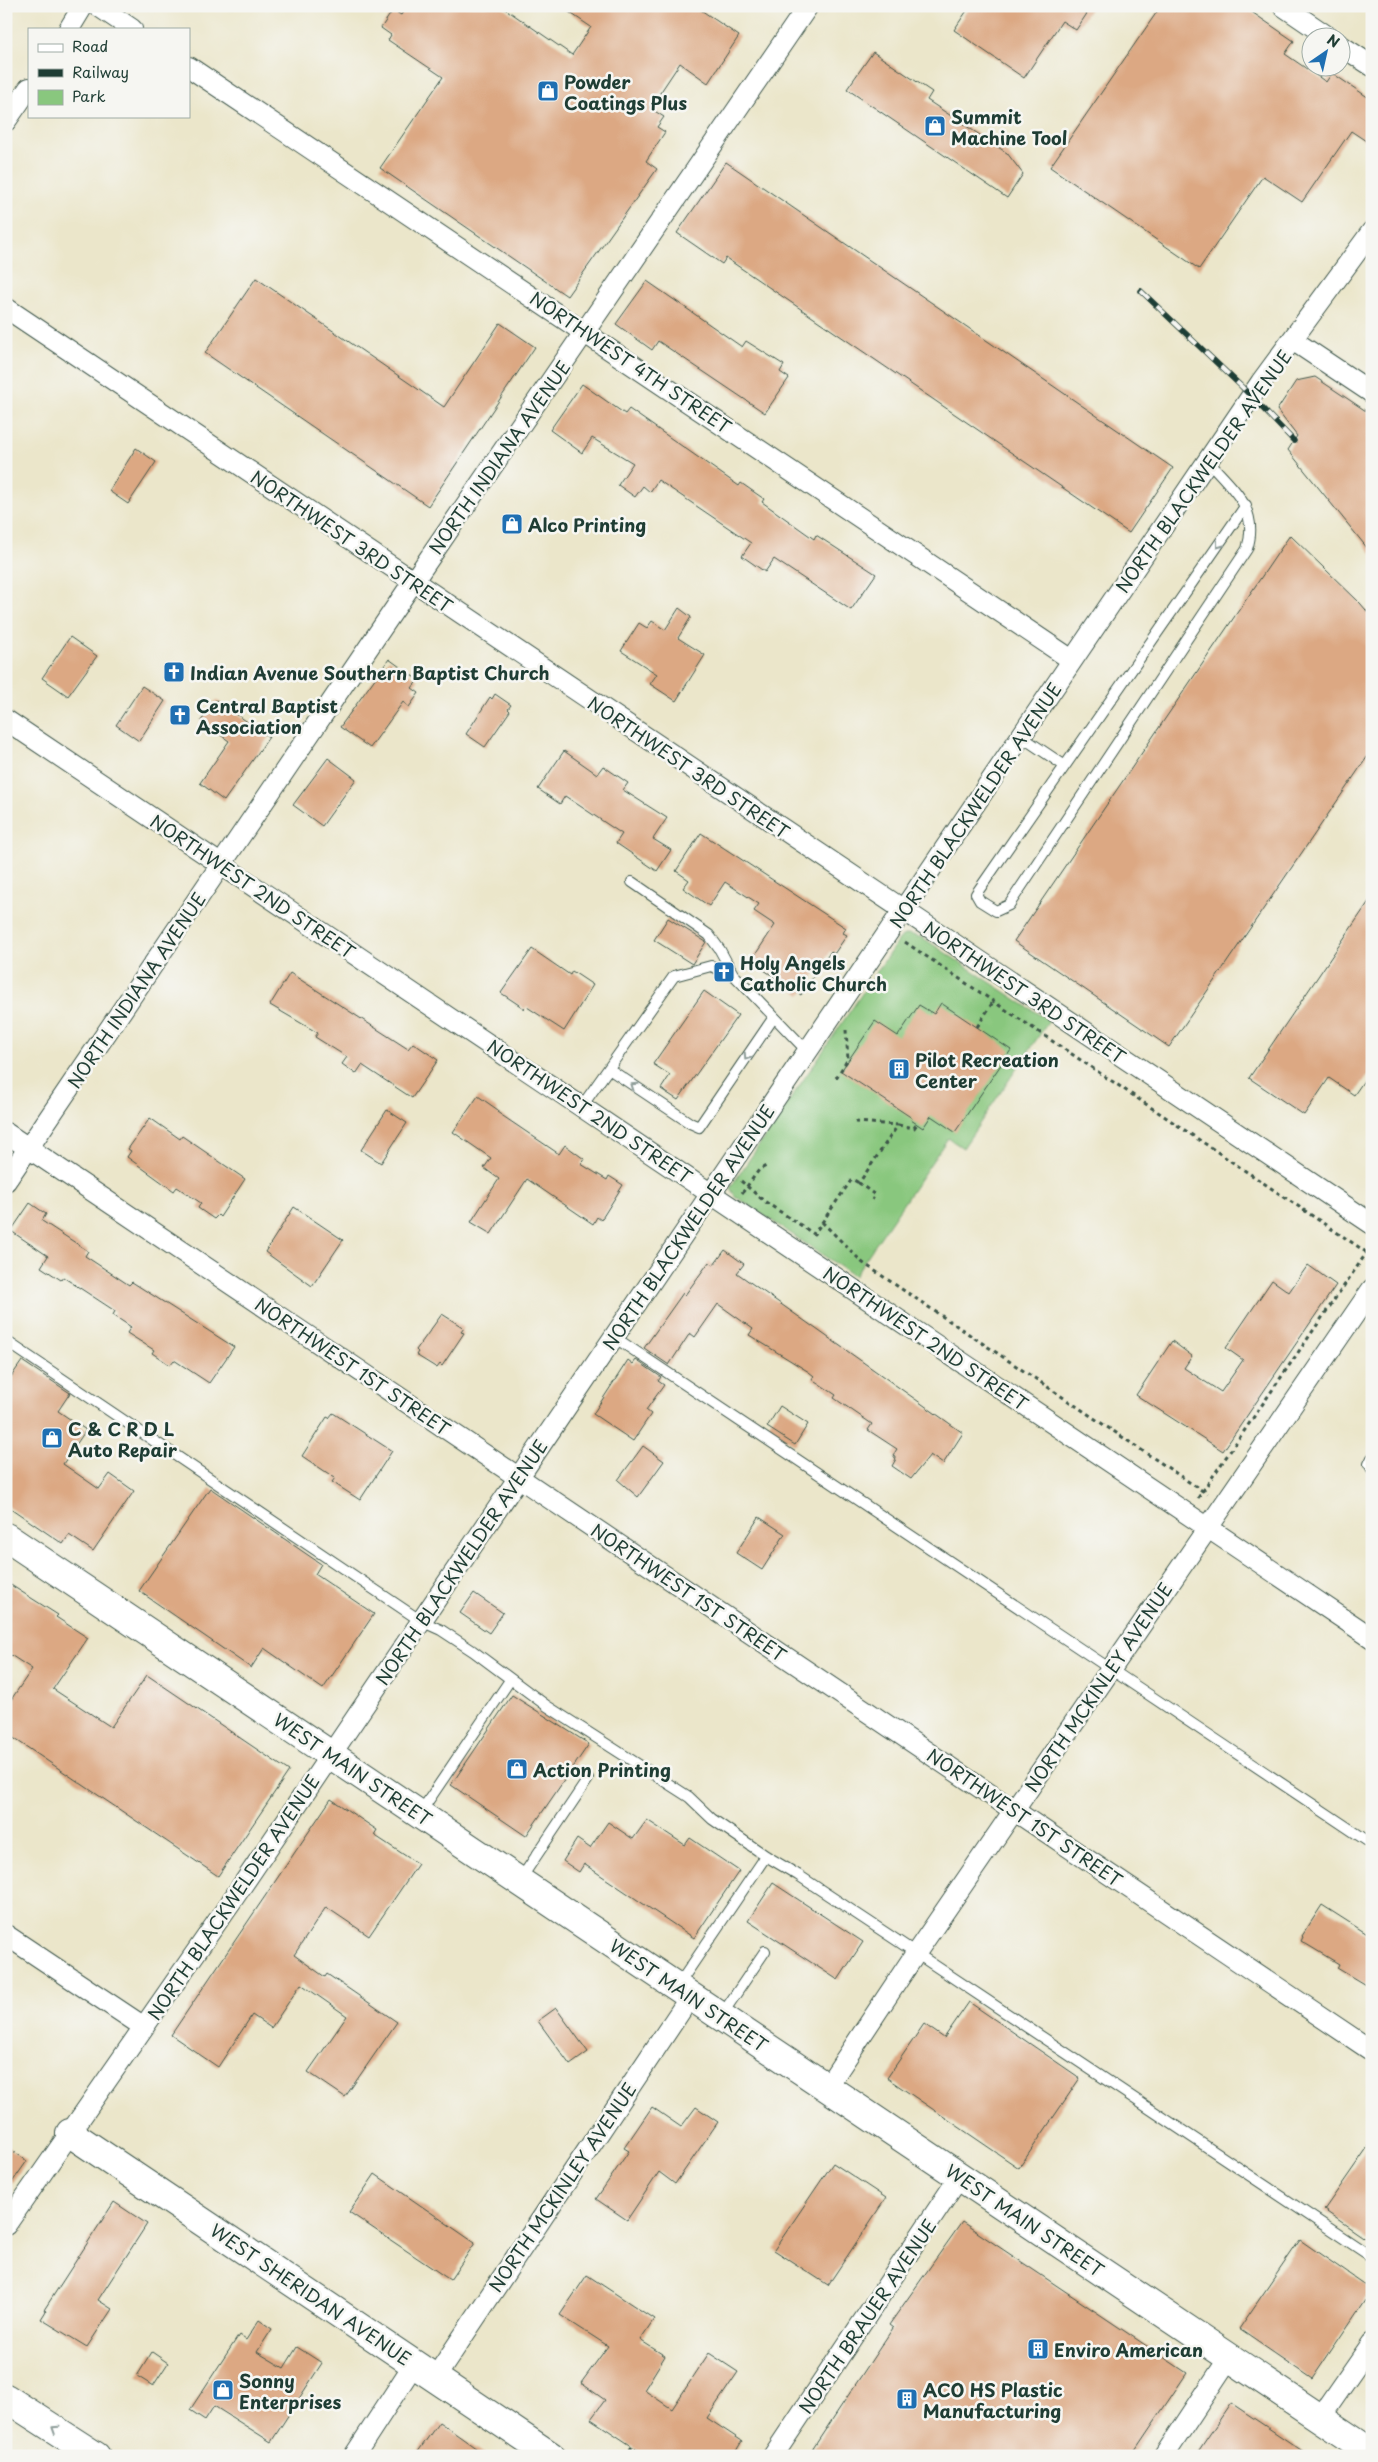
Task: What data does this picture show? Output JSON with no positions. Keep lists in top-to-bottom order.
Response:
{
  "streets": {
    "main road": ["WEST MAIN STREET", "WEST SHERIDAN AVENUE"],
    "street": [
      "NORTHWEST 4TH STREET",
      "NORTH INDIANA AVENUE",
      "NORTH BLACKWELDER AVENUE",
      "NORTHWEST 3RD STREET",
      "NORTHWEST 2ND STREET",
      "NORTHWEST 1ST STREET",
      "NORTH MCKINLEY AVENUE",
      "NORTH BRAUER AVENUE"
    ]
  },
  "crossings": [
    ["NORTHWEST 4TH STREET", "NORTH INDIANA AVENUE"],
    ["NORTHWEST 4TH STREET", "NORTH BLACKWELDER AVENUE"],
    ["NORTH INDIANA AVENUE", "NORTHWEST 3RD STREET"],
    ["NORTH INDIANA AVENUE", "NORTHWEST 2ND STREET"],
    ["NORTH INDIANA AVENUE", "NORTHWEST 1ST STREET"],
    ["NORTH BLACKWELDER AVENUE", "NORTHWEST 3RD STREET"],
    ["NORTH BLACKWELDER AVENUE", "NORTHWEST 2ND STREET"],
    ["NORTH BLACKWELDER AVENUE", "NORTHWEST 1ST STREET"],
    ["NORTH BLACKWELDER AVENUE", "WEST MAIN STREET"],
    ["NORTH BLACKWELDER AVENUE", "WEST SHERIDAN AVENUE"],
    ["NORTHWEST 2ND STREET", "NORTH MCKINLEY AVENUE"],
    ["NORTHWEST 1ST STREET", "NORTH MCKINLEY AVENUE"],
    ["NORTH MCKINLEY AVENUE", "WEST MAIN STREET"],
    ["NORTH MCKINLEY AVENUE", "WEST SHERIDAN AVENUE"],
    ["WEST MAIN STREET", "NORTH BRAUER AVENUE"]
  ],
  "places": {
    "shop": [
      "Powder Coatings Plus",
      "Summit Machine Tool",
      "Alco Printing",
      "C & C R D L Auto Repair",
      "Action Printing",
      "Sonny Enterprises"
    ],
    "church": ["Indian Avenue Southern Baptist Church", "Central Baptist Association", "Holy Angels Catholic Church"],
    "building": ["Pilot Recreation Center", "Enviro American", "ACO HS Plastic Manufacturing"]
  },
  "legend": ["Road", "Railway", "Park"],
  "north": "top right"
}
